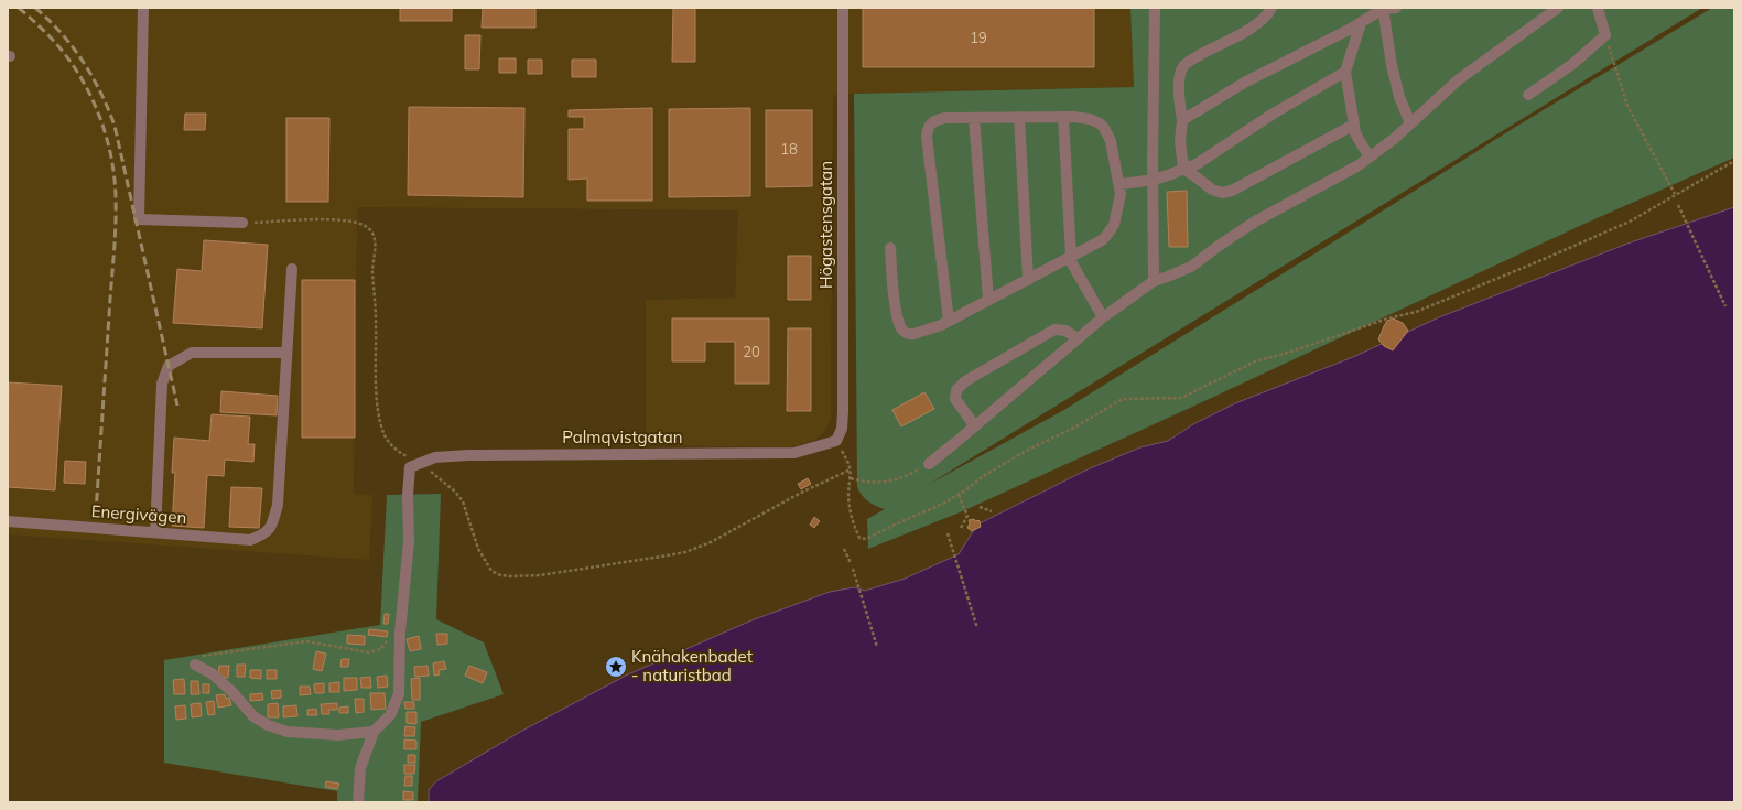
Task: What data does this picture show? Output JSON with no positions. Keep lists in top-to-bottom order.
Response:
{
  "streets": {
    "street": ["Högastensgatan", "Palmqvistgatan", "Energivägen"]
  },
  "crossings": [
    ["Högastensgatan", "Palmqvistgatan"]
  ],
  "places": {
    "place": ["Knähakenbadet - naturistbad"]
  },
  "house_numbers": ["19", "18", "20"]
}
